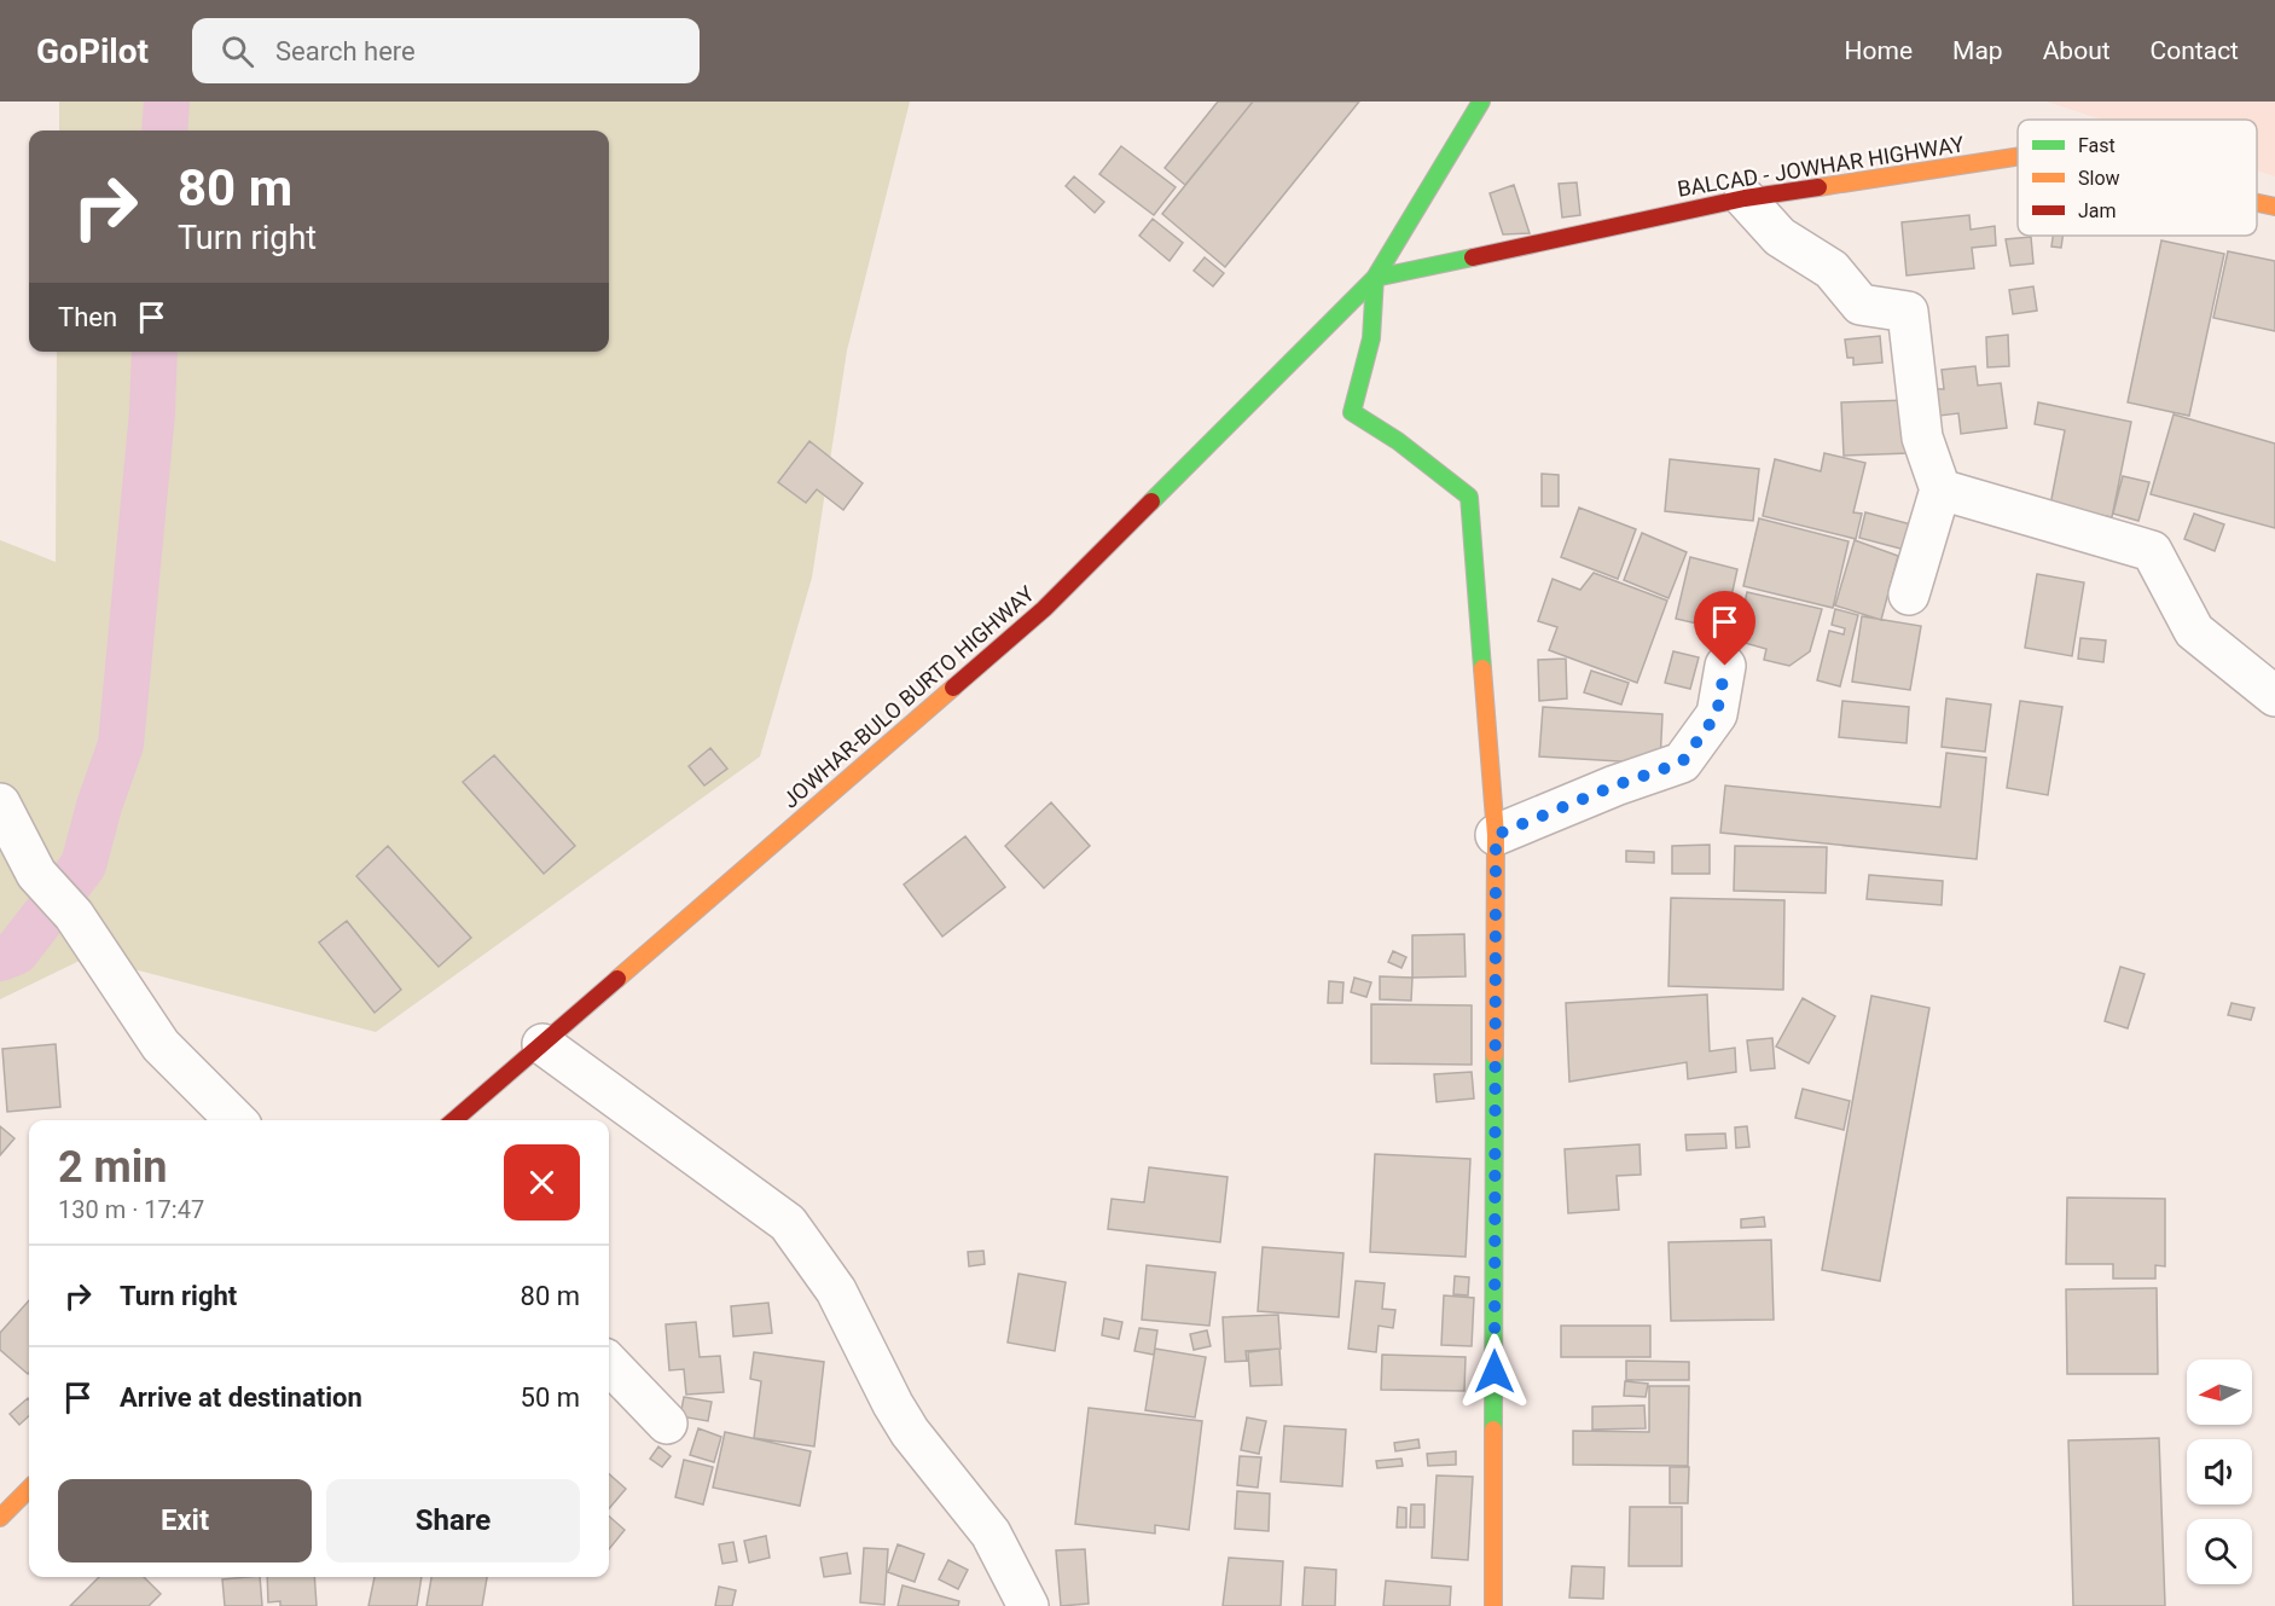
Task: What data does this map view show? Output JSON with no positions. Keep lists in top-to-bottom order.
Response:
{
  "streets": {
    "main road": ["BALCAD - JOWHAR HIGHWAY", "JOWHAR-BULO BURTO HIGHWAY"]
  },
  "crossings": [
    ["BALCAD - JOWHAR HIGHWAY", "JOWHAR-BULO BURTO HIGHWAY"]
  ],
  "legend": ["Fast", "Slow", "Jam"],
  "north": "left",
  "page": {
    "header": "GoPilot",
    "search": "Search here",
    "nav": [
      "Home",
      "Map",
      "About",
      "Contact"
    ],
    "turn": ["80 m", "Turn right"],
    "then": "Then",
    "heading": ["2 min", "130 m · 17:47"],
    "list": [
      {
        "name": "Turn right",
        "value": "80 m"
      },
      {
        "name": "Arrive at destination",
        "value": "50 m"
      }
    ],
    "buttons": ["Exit", "Share"]
  }
}
